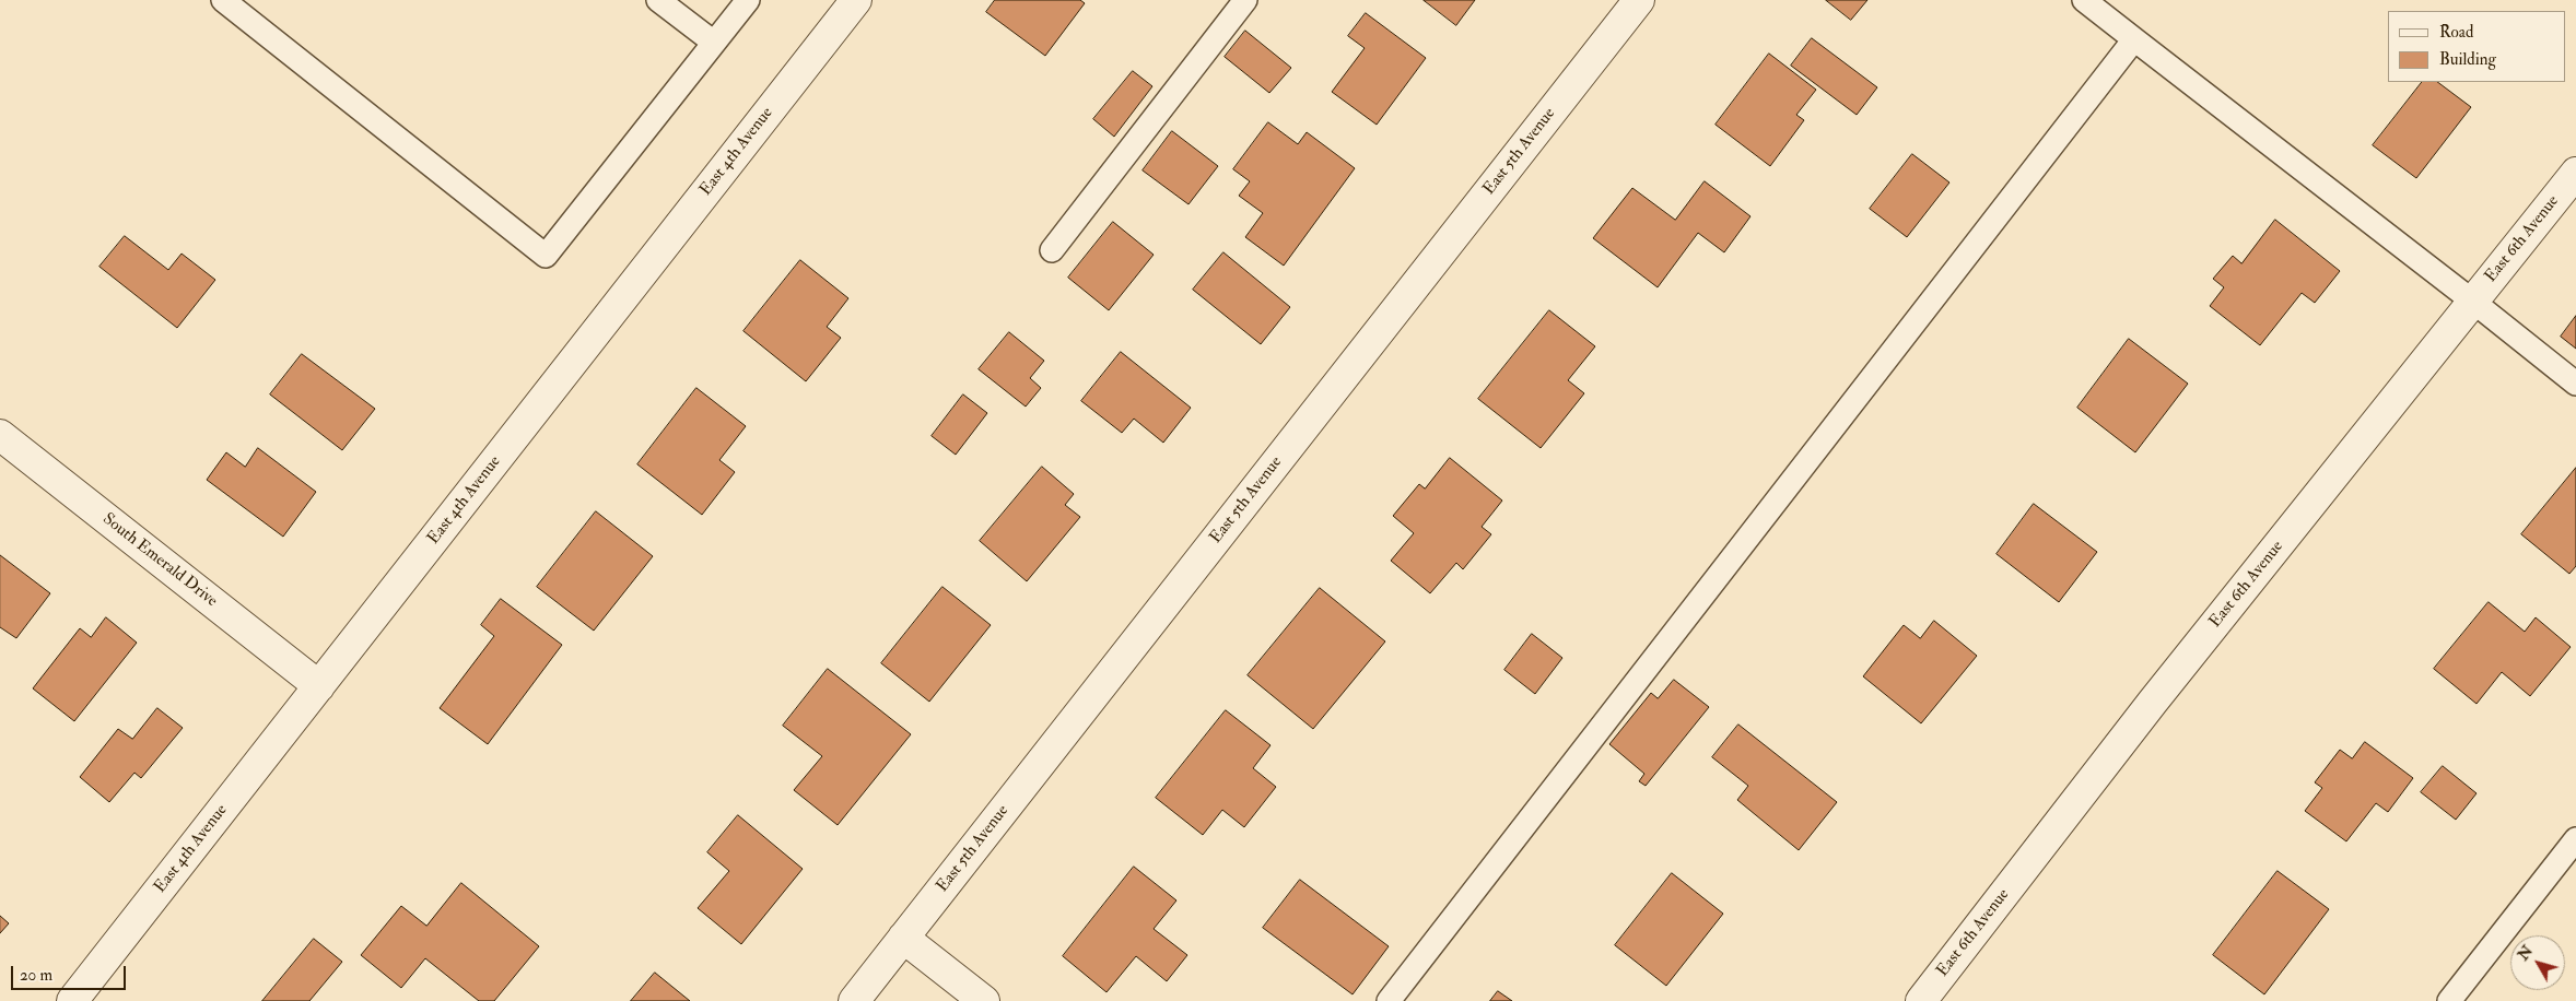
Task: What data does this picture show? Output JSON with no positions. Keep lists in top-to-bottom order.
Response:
{
  "streets": {
    "street": [
      "East 4th Avenue",
      "East 5th Avenue",
      "East 6th Avenue",
      "South Emerald Drive"
    ]
  },
  "crossings": [
    ["East 4th Avenue", "South Emerald Drive"]
  ],
  "legend": ["Road", "Building"],
  "scale_bar": "20 m",
  "north": "top left"
}
